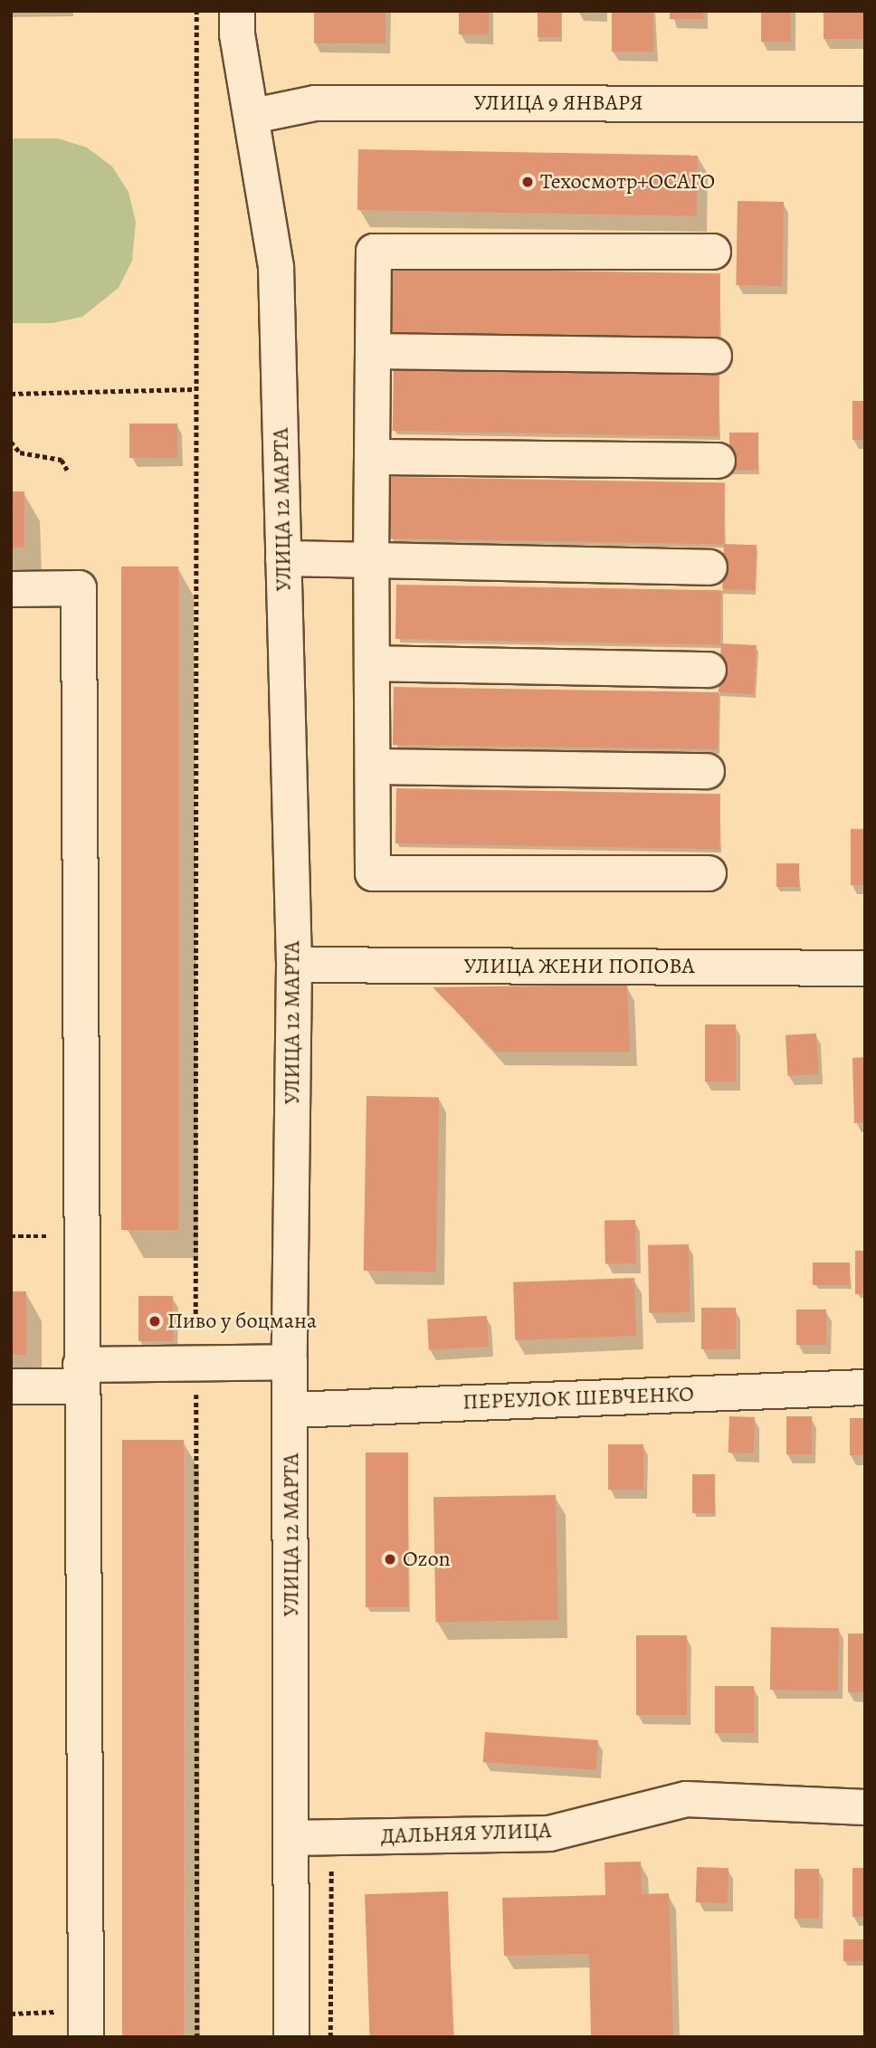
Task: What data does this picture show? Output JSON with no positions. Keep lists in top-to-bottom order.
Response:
{
  "streets": {
    "street": [
      "УЛИЦА 9 ЯНВАРЯ",
      "УЛИЦА 12 МАРТА",
      "УЛИЦА ЖЕНИ ПОПОВА",
      "ПЕРЕУЛОК ШЕВЧЕНКО",
      "ДАЛЬНЯЯ УЛИЦА"
    ]
  },
  "crossings": [
    ["УЛИЦА 9 ЯНВАРЯ", "УЛИЦА 12 МАРТА"],
    ["УЛИЦА 12 МАРТА", "УЛИЦА ЖЕНИ ПОПОВА"],
    ["УЛИЦА 12 МАРТА", "ПЕРЕУЛОК ШЕВЧЕНКО"],
    ["УЛИЦА 12 МАРТА", "ДАЛЬНЯЯ УЛИЦА"]
  ],
  "places": ["Техосмотр+ОСАГО", "Пиво у боцмана", "Ozon"]
}
